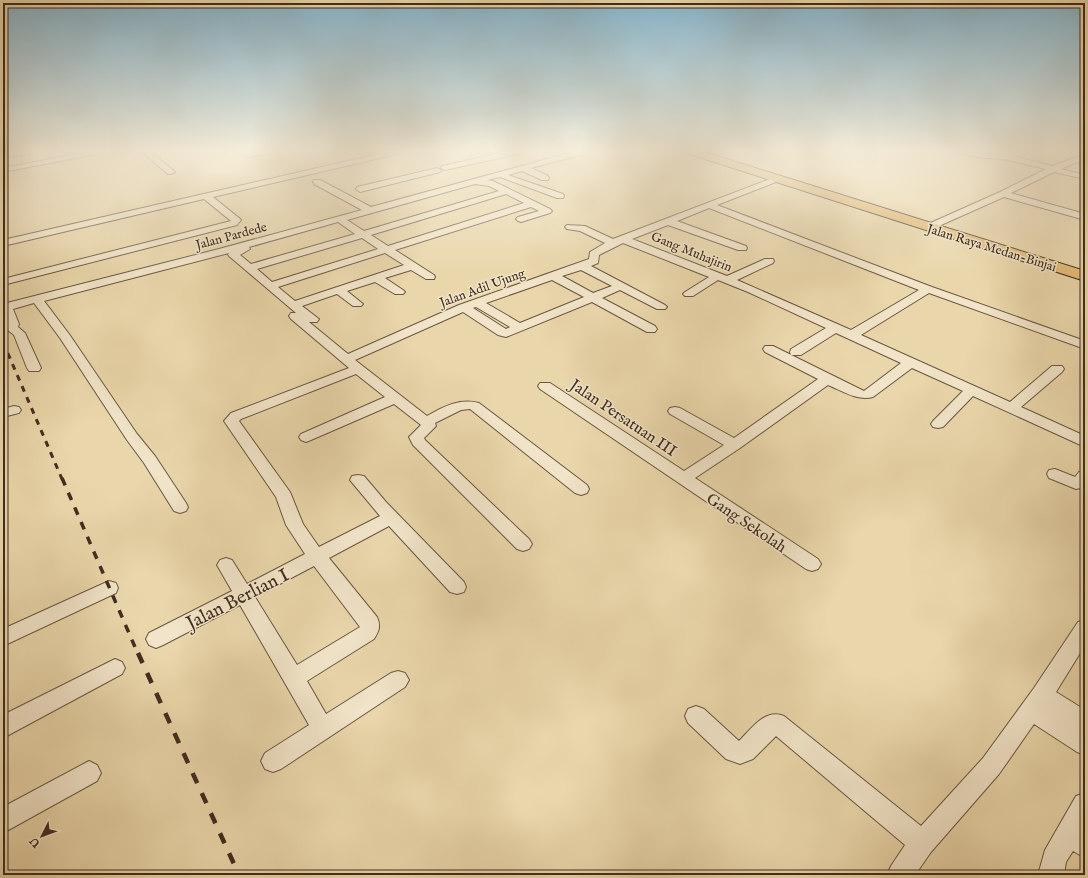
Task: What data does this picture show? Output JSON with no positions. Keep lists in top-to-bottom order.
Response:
{
  "streets": {
    "highway": ["Jalan Raya Medan-Binjai"],
    "street": [
      "Jalan Pardede",
      "Gang Muhajirin",
      "Jalan Adil Ujung",
      "Jalan Persatuan III",
      "Gang Sekolah",
      "Jalan Berlian I"
    ]
  },
  "crossings": [
    ["Gang Muhajirin", "Jalan Adil Ujung"],
    ["Jalan Adil Ujung", "Jalan Berlian I"],
    ["Jalan Persatuan III", "Gang Sekolah"]
  ],
  "north": "bottom left"
}
